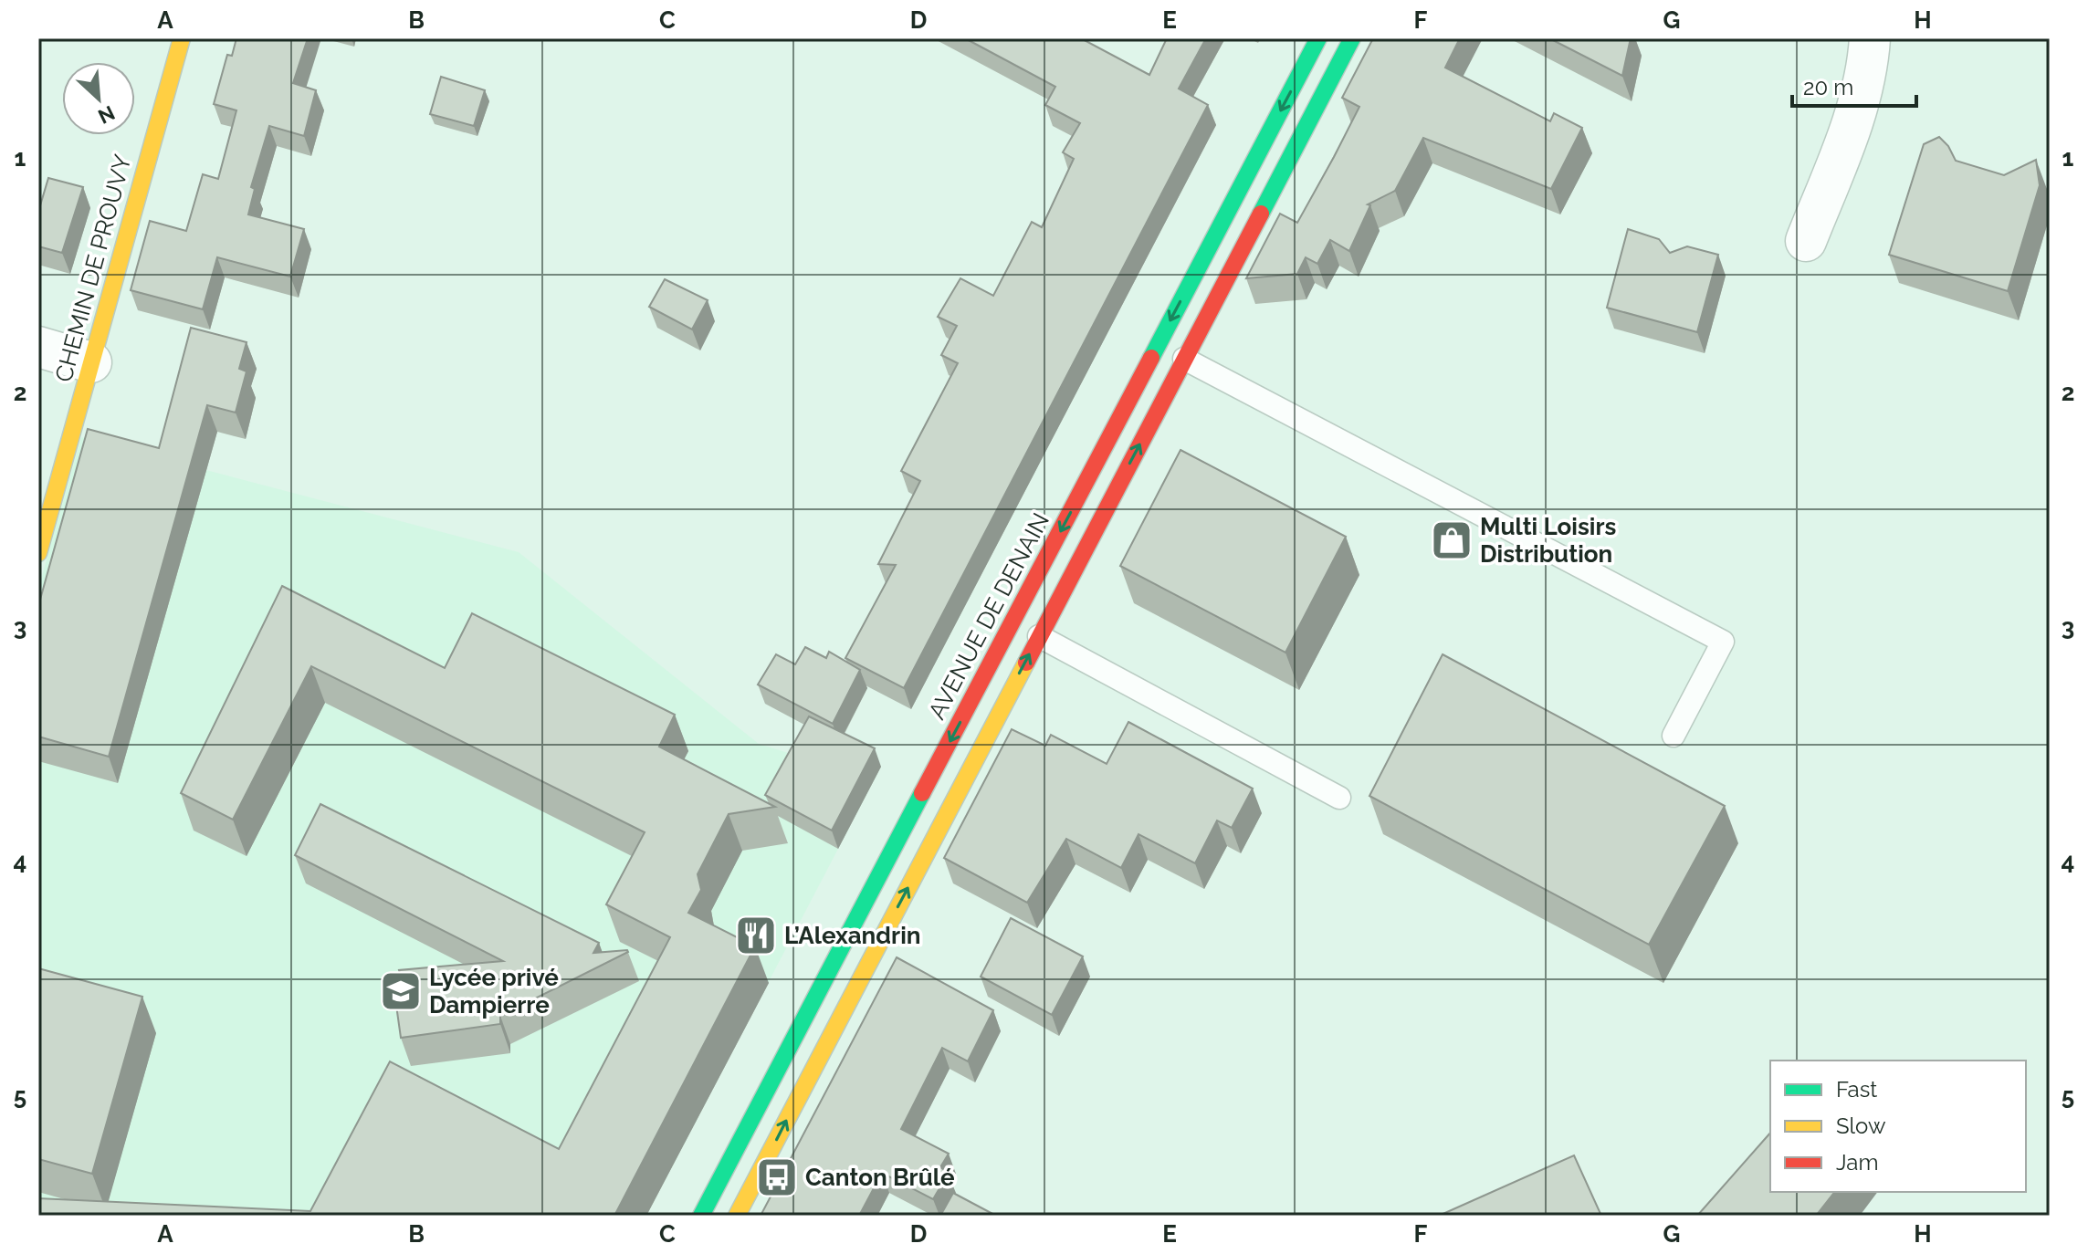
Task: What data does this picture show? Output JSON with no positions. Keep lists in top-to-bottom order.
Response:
{
  "streets": {
    "main road": ["CHEMIN DE PROUVY", "AVENUE DE DENAIN"]
  },
  "places": {
    "shop": ["Multi Loisirs Distribution"],
    "restaurant": ["L’Alexandrin"],
    "school or university": ["Lycée privé Dampierre"],
    "bus stop": ["Canton Brûlé"]
  },
  "legend": ["Fast", "Slow", "Jam"],
  "scale_bar": "20 m",
  "north": "bottom right",
  "grid": {
    "columns": [
      "A",
      "B",
      "C",
      "D",
      "E",
      "F",
      "G",
      "H"
    ],
    "rows": [
      "1",
      "2",
      "3",
      "4",
      "5"
    ]
  }
}
